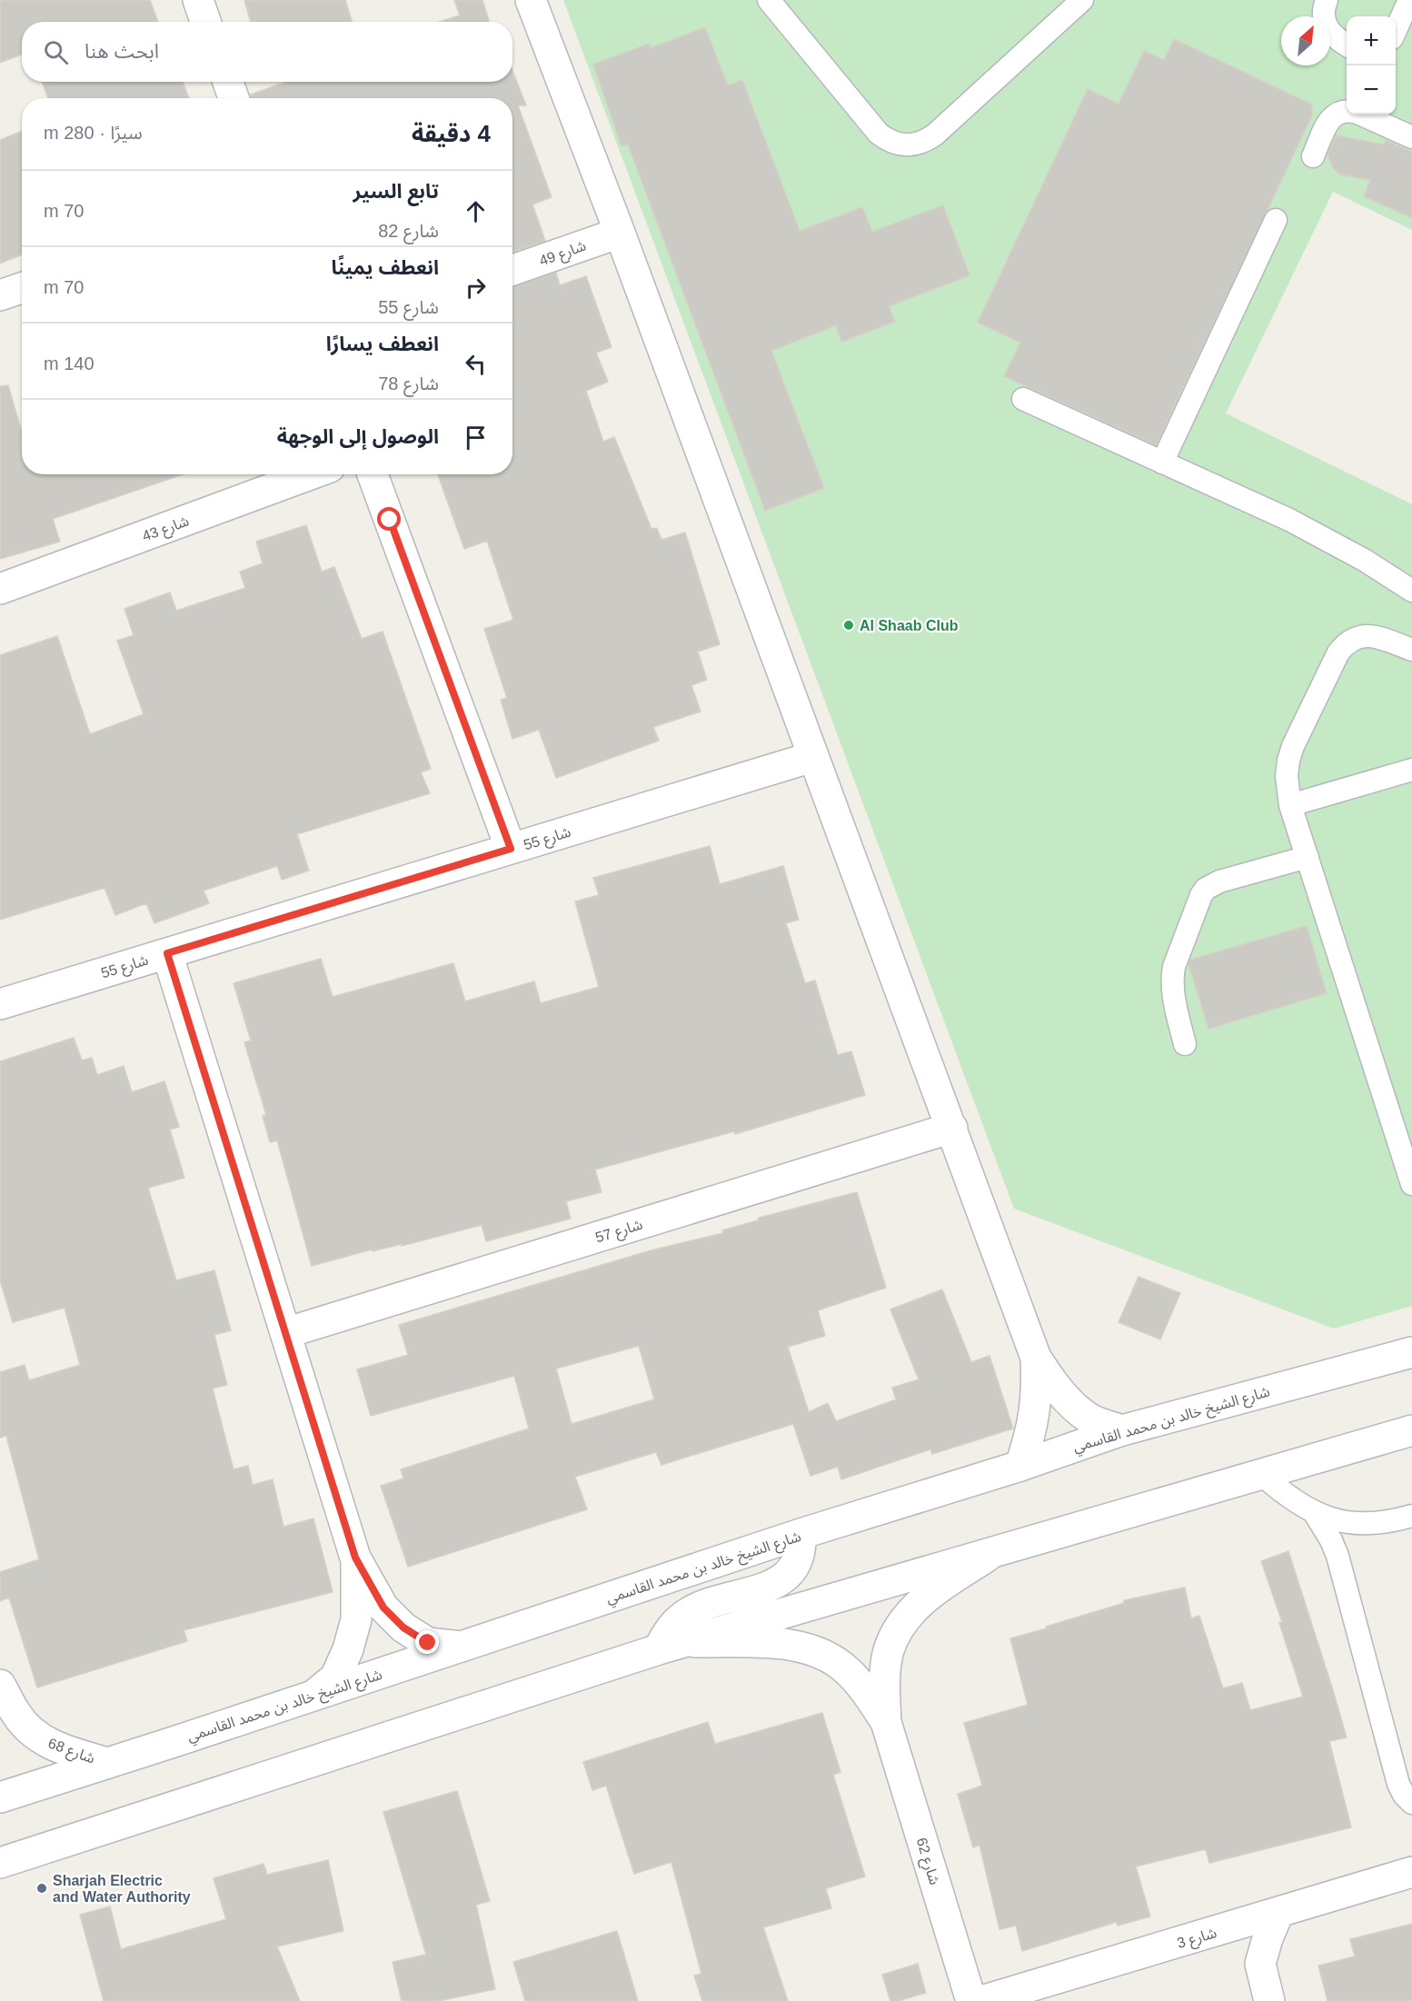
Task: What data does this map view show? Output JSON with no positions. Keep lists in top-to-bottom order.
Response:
{
  "streets": {
    "street": [
      "شارع 49",
      "شارع 43",
      "شارع 55",
      "شارع 57",
      "شارع الشيخ خالد بن محمد القاسمي",
      "شارع 68",
      "شارع 62",
      "شارع 3"
    ]
  },
  "crossings": [
    ["شارع الشيخ خالد بن محمد القاسمي", "شارع 68"]
  ],
  "places": ["Al Shaab Club", "Sharjah Electric and Water Authority"],
  "north": "top right",
  "page": {
    "map_buttons": ["+", "−"],
    "search": "ابحث هنا",
    "heading": ["4 دقيقة", "سيرًا · 280 m"],
    "list": [
      ["تابع السير", "شارع 82", "70 m"],
      ["انعطف يمينًا", "شارع 55", "70 m"],
      ["انعطف يسارًا", "شارع 78", "140 m"],
      "الوصول إلى الوجهة"
    ]
  }
}
